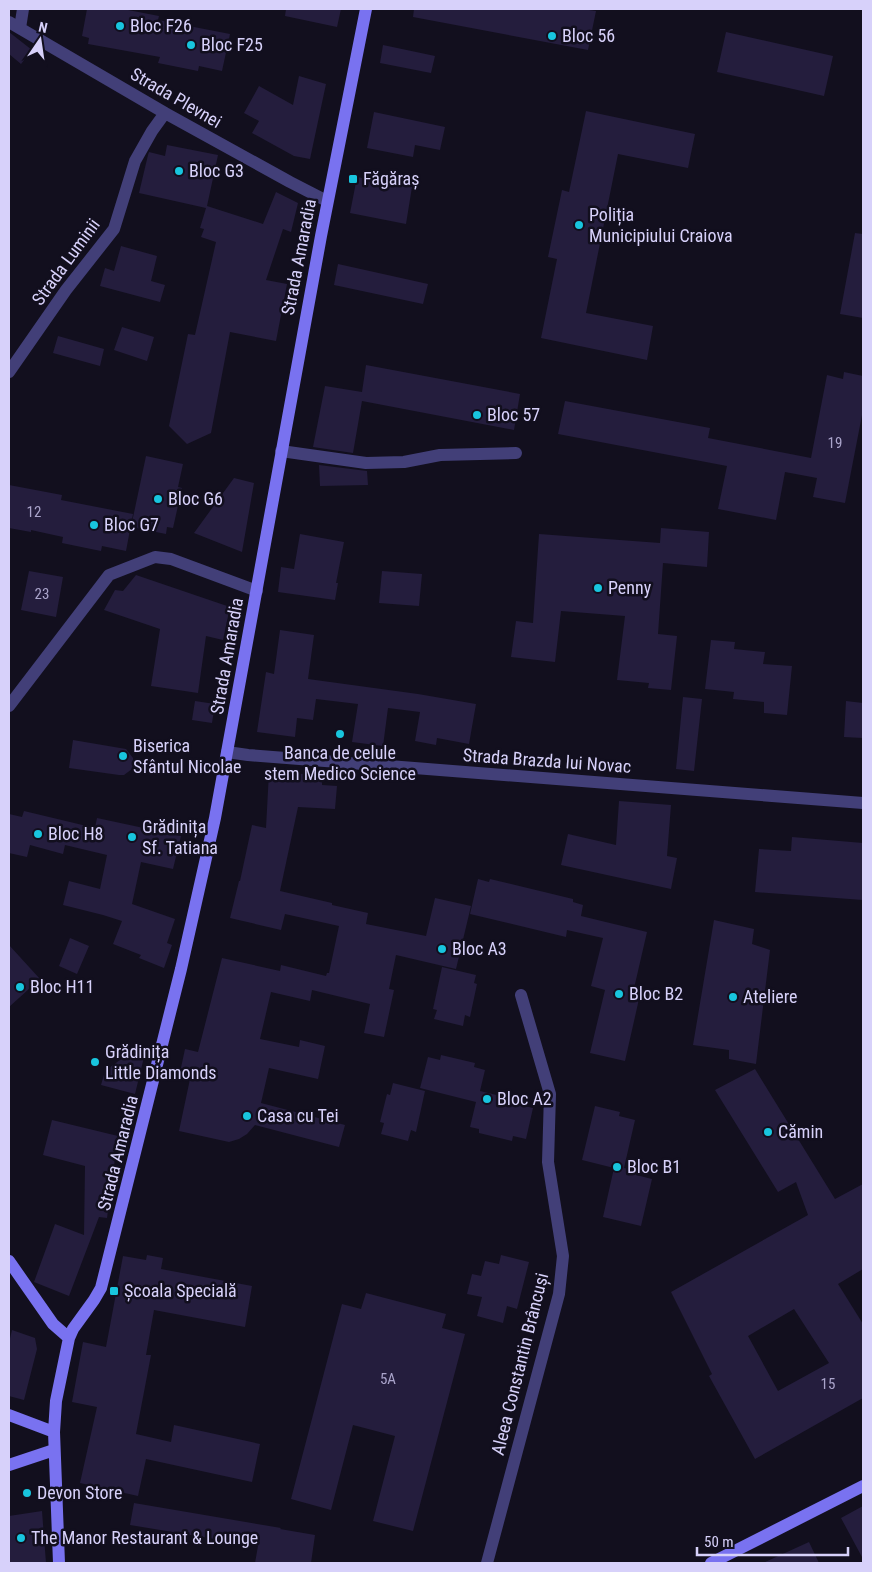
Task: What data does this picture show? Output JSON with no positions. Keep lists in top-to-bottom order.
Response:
{
  "streets": {
    "main road": ["Strada Amaradia"],
    "street": [
      "Strada Plevnei",
      "Strada Luminii",
      "Strada Brazda lui Novac",
      "Aleea Constantin Brâncuși"
    ]
  },
  "crossings": [
    ["Strada Plevnei", "Strada Amaradia"],
    ["Strada Plevnei", "Strada Luminii"],
    ["Strada Amaradia", "Strada Brazda lui Novac"]
  ],
  "places": {
    "other": [
      "Bloc F26",
      "Bloc 56",
      "Bloc F25",
      "Bloc G3",
      "Poliția Municipiului Craiova",
      "Bloc 57",
      "Bloc G6",
      "Bloc G7",
      "Penny",
      "Banca de celule stem Medico Science",
      "Biserica Sfântul Nicolae",
      "Bloc H8",
      "Grădinița Sf. Tatiana",
      "Bloc A3",
      "Bloc H11",
      "Bloc B2",
      "Ateliere",
      "Grădinița Little Diamonds",
      "Bloc A2",
      "Casa cu Tei",
      "Cămin",
      "Bloc B1",
      "Devon Store",
      "The Manor Restaurant & Lounge"
    ],
    "transit": ["Făgăraș", "Școala Specială"]
  },
  "house_numbers": [
    "19",
    "12",
    "23",
    "5A",
    "15"
  ],
  "scale_bar": "50 m",
  "north": "top"
}
